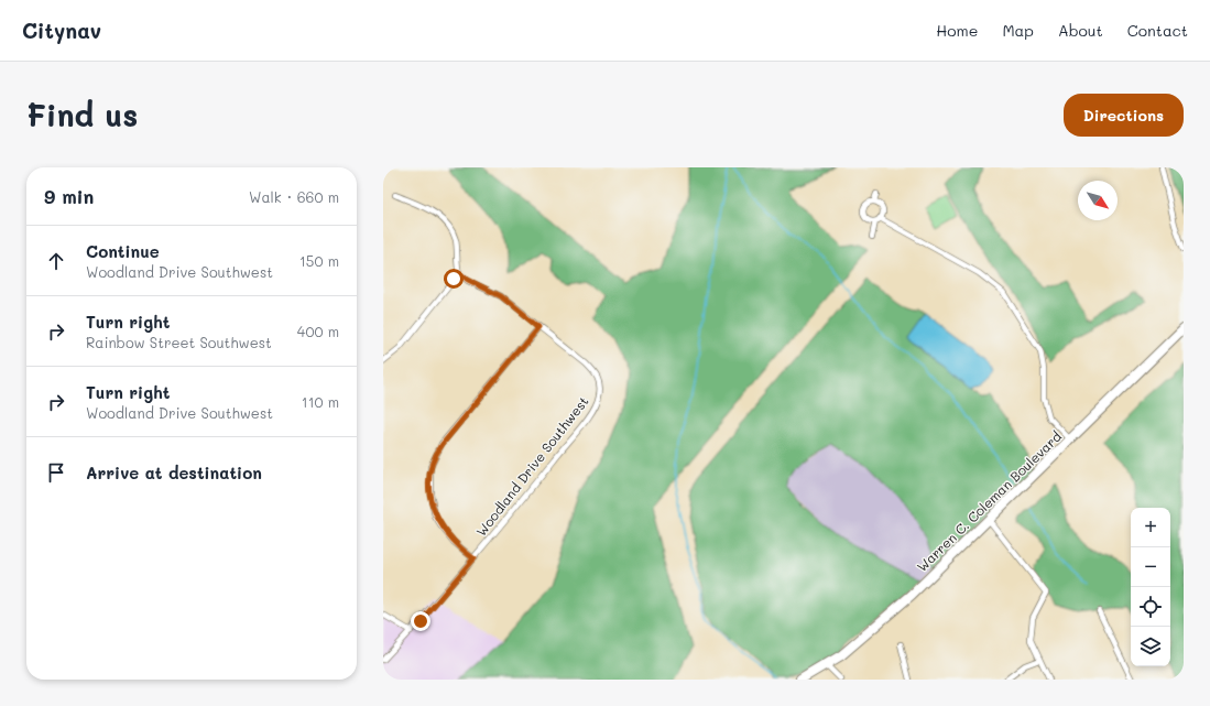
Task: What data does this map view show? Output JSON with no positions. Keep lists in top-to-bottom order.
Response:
{
  "streets": {
    "highway": ["Warren C. Coleman Boulevard"],
    "street": ["Woodland Drive Southwest"]
  },
  "north": "bottom right",
  "page": {
    "header": "Citynav",
    "nav": [
      "Home",
      "Map",
      "About",
      "Contact"
    ],
    "buttons": "Directions",
    "title": "Find us",
    "heading": ["9 min", "Walk · 660 m"],
    "list": [
      ["Continue", "Woodland Drive Southwest", "150 m"],
      ["Turn right", "Rainbow Street Southwest", "400 m"],
      ["Turn right", "Woodland Drive Southwest", "110 m"],
      "Arrive at destination"
    ],
    "map_buttons": ["+", "−"]
  }
}
